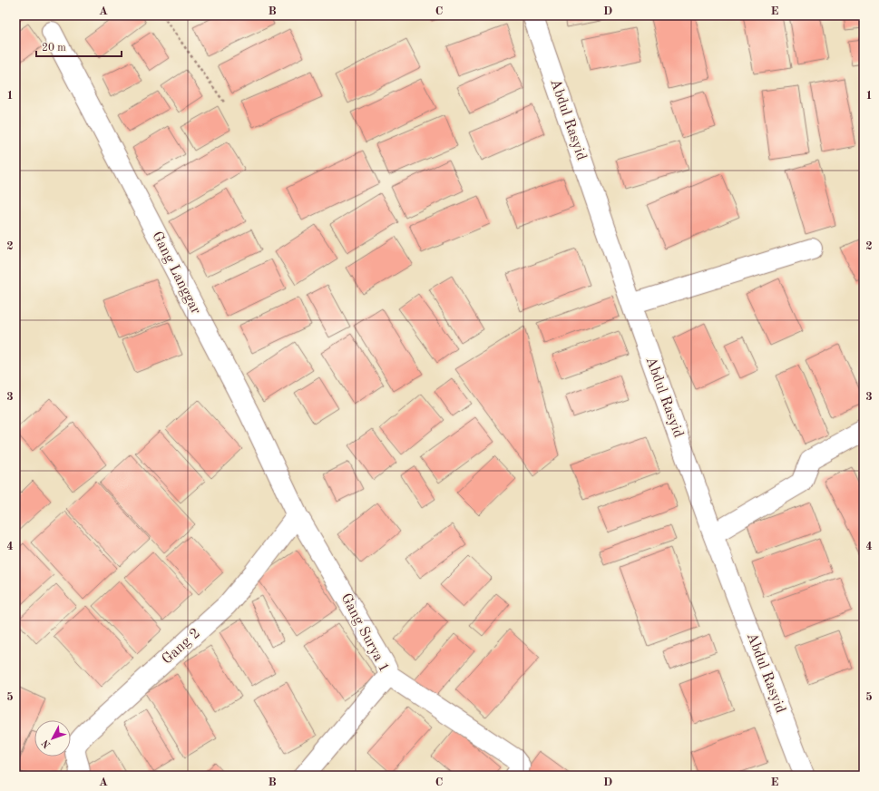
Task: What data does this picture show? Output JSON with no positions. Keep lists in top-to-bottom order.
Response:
{
  "streets": {
    "street": [
      "Abdul Rasyid",
      "Gang Langgar",
      "Gang Surya 1",
      "Gang 2"
    ]
  },
  "crossings": [
    ["Gang Langgar", "Gang Surya 1"],
    ["Gang Langgar", "Gang 2"],
    ["Gang Surya 1", "Gang 2"]
  ],
  "scale_bar": "20 m",
  "north": "bottom left",
  "grid": {
    "columns": [
      "A",
      "B",
      "C",
      "D",
      "E"
    ],
    "rows": [
      "1",
      "2",
      "3",
      "4",
      "5"
    ]
  }
}
